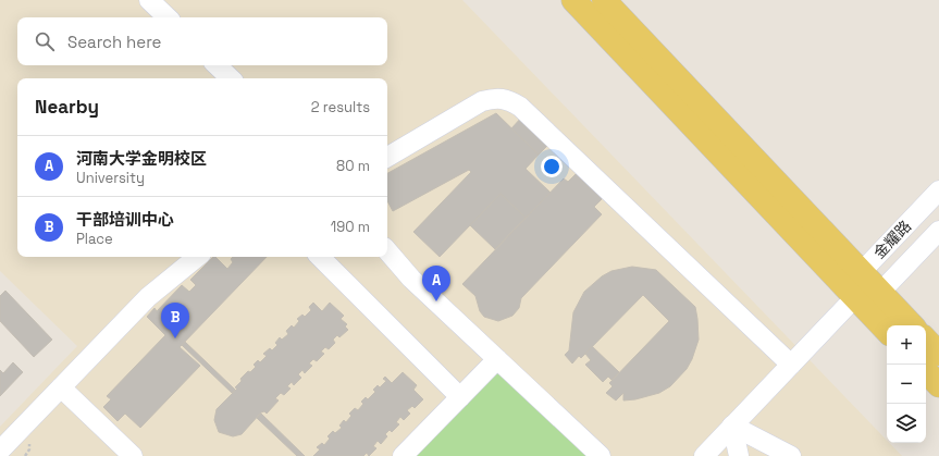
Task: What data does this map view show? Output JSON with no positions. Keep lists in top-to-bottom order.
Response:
{
  "streets": {
    "street": ["金耀路"]
  },
  "page": {
    "search": "Search here",
    "heading": ["Nearby", "2 results"],
    "list": [
      {
        "mark": "A",
        "name": "河南大学金明校区",
        "note": "University",
        "value": "80 m"
      },
      {
        "mark": "B",
        "name": "干部培训中心",
        "note": "Place",
        "value": "190 m"
      }
    ],
    "pins": ["A", "B"],
    "map_buttons": ["+", "−"]
  }
}
